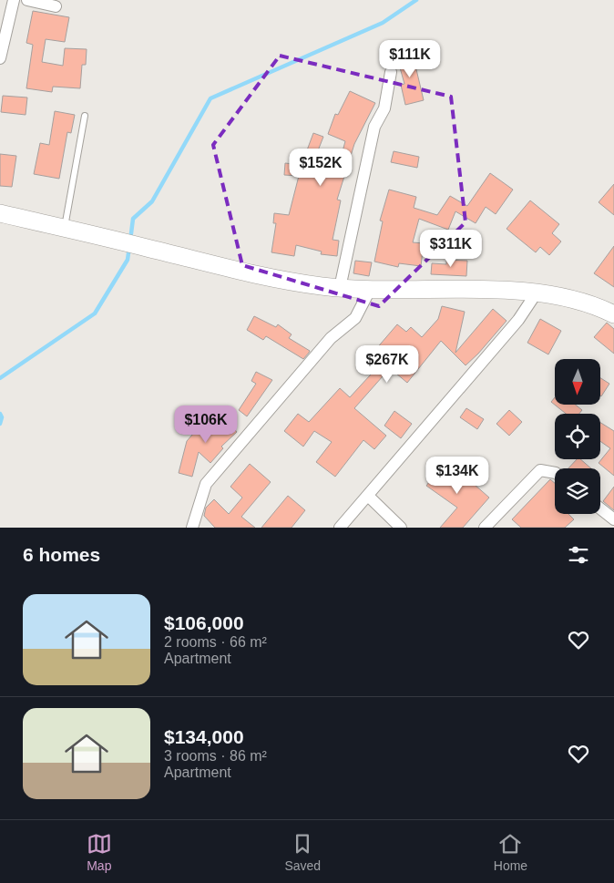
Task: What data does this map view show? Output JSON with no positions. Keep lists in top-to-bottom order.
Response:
{
  "north": "bottom",
  "page": {
    "price": [
      "$111K",
      "$152K",
      "$311K",
      "$267K",
      "$106K",
      "$134K"
    ],
    "heading": "6 homes",
    "list": [
      {
        "name": "$106,000",
        "note": "2 rooms · 66 m² · Apartment"
      },
      {
        "name": "$134,000",
        "note": "3 rooms · 86 m² · Apartment"
      }
    ],
    "tabs": ["Map", "Saved", "Home"]
  }
}
